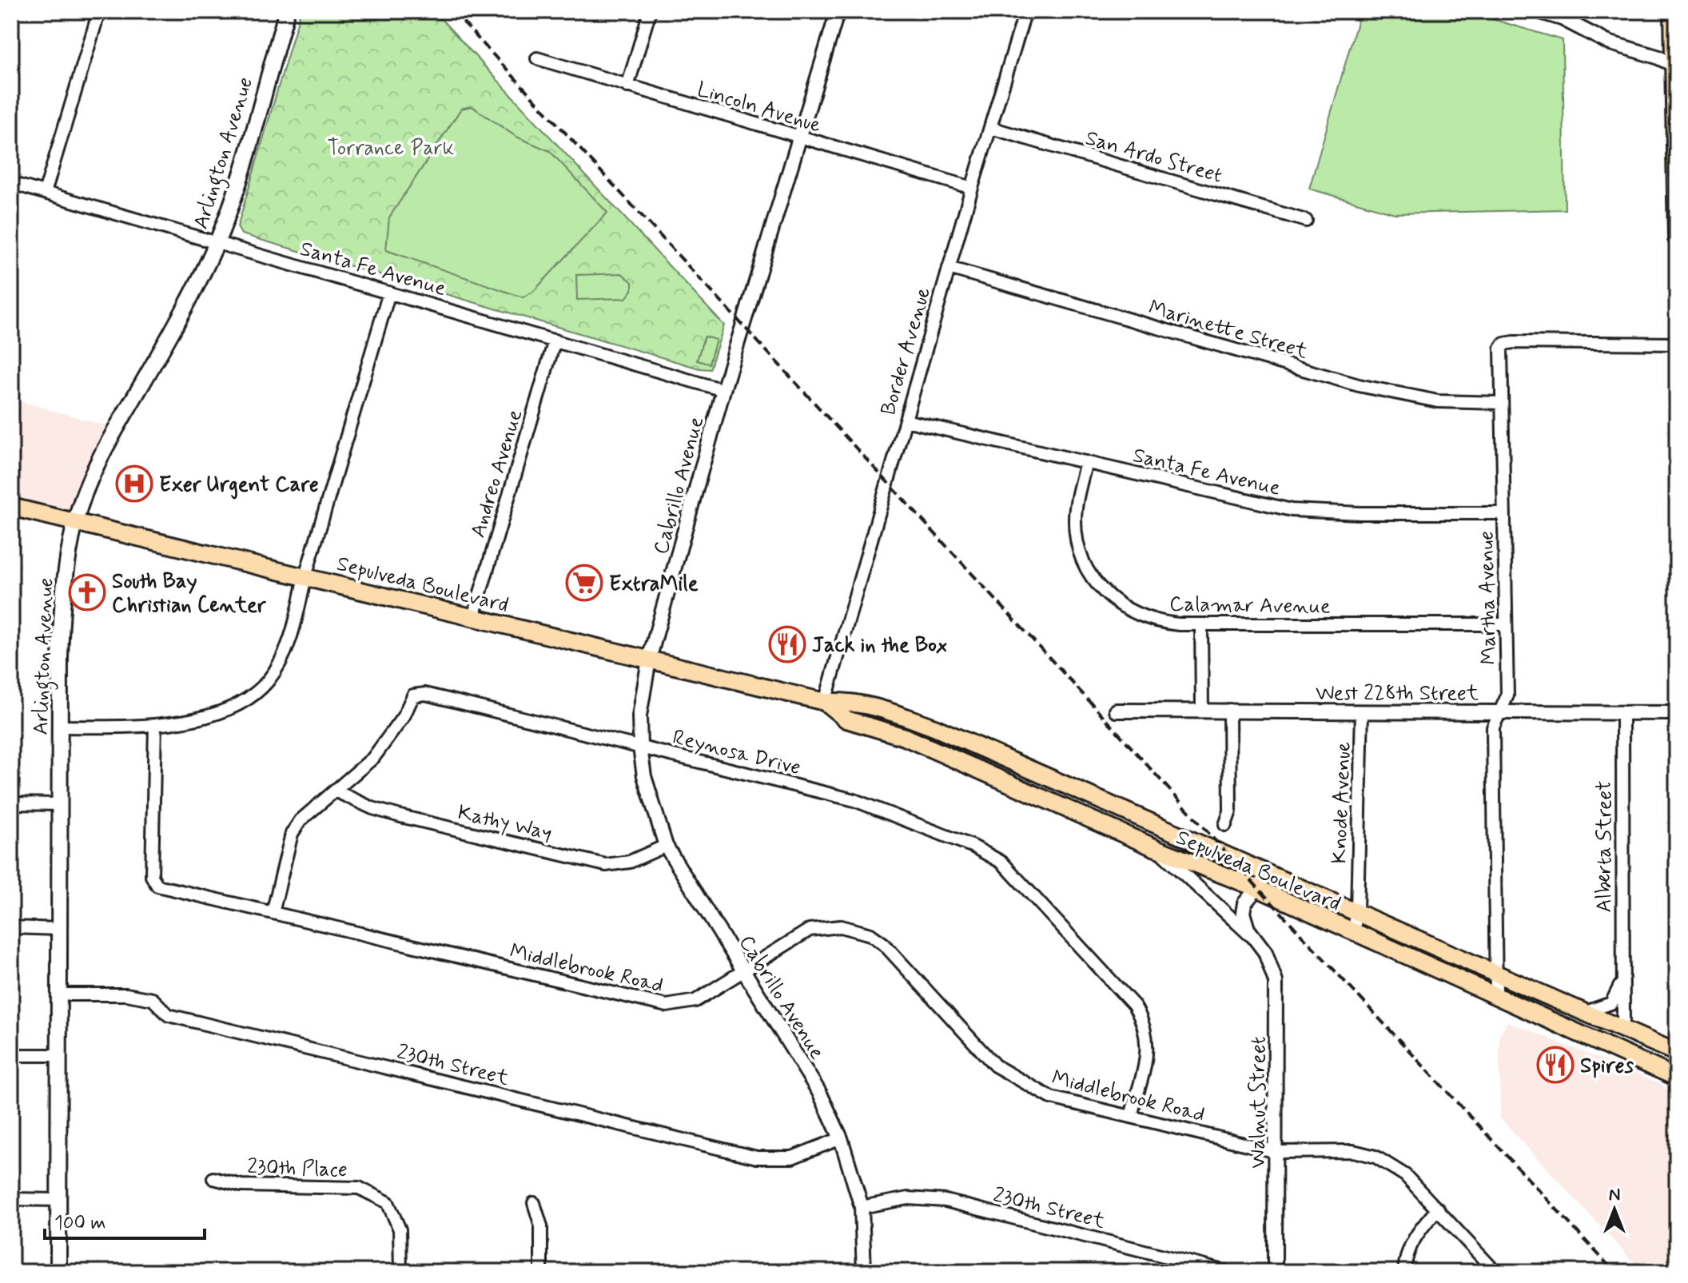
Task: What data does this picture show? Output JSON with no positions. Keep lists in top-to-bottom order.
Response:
{
  "streets": {
    "main road": ["Arlington Avenue", "Sepulveda Boulevard"],
    "street": [
      "Lincoln Avenue",
      "San Ardo Street",
      "Santa Fe Avenue",
      "Marinette Street",
      "Border Avenue",
      "Andreo Avenue",
      "Cabrillo Avenue",
      "Martha Avenue",
      "Calamar Avenue",
      "West 228th Street",
      "Reynosa Drive",
      "Knode Avenue",
      "Kathy Way",
      "Alberta Street",
      "Middlebrook Road",
      "230th Street",
      "Walnut Street",
      "230th Place"
    ]
  },
  "crossings": [
    ["Lincoln Avenue", "Border Avenue"],
    ["Lincoln Avenue", "Cabrillo Avenue"],
    ["Arlington Avenue", "Santa Fe Avenue"],
    ["Arlington Avenue", "Sepulveda Boulevard"],
    ["Arlington Avenue", "230th Street"],
    ["San Ardo Street", "Border Avenue"],
    ["Santa Fe Avenue", "Border Avenue"],
    ["Santa Fe Avenue", "Andreo Avenue"],
    ["Santa Fe Avenue", "Cabrillo Avenue"],
    ["Santa Fe Avenue", "Martha Avenue"],
    ["Santa Fe Avenue", "Calamar Avenue"],
    ["Marinette Street", "Border Avenue"],
    ["Marinette Street", "Martha Avenue"],
    ["Border Avenue", "Sepulveda Boulevard"],
    ["Andreo Avenue", "Sepulveda Boulevard"],
    ["Cabrillo Avenue", "Sepulveda Boulevard"],
    ["Cabrillo Avenue", "Reynosa Drive"],
    ["Cabrillo Avenue", "Kathy Way"],
    ["Cabrillo Avenue", "Middlebrook Road"],
    ["Cabrillo Avenue", "230th Street"],
    ["Sepulveda Boulevard", "Martha Avenue"],
    ["Sepulveda Boulevard", "Knode Avenue"],
    ["Sepulveda Boulevard", "Alberta Street"],
    ["Sepulveda Boulevard", "Walnut Street"],
    ["Martha Avenue", "Calamar Avenue"],
    ["Martha Avenue", "West 228th Street"],
    ["West 228th Street", "Knode Avenue"],
    ["West 228th Street", "Alberta Street"],
    ["Reynosa Drive", "Kathy Way"],
    ["Reynosa Drive", "Middlebrook Road"],
    ["Middlebrook Road", "Walnut Street"]
  ],
  "parks": ["Torrance Park"],
  "places": {
    "hospital": ["Exer Urgent Care"],
    "supermarket": ["ExtraMile"],
    "church": ["South Bay Christian Center"],
    "restaurant": ["Jack in the Box", "Spires"]
  },
  "scale_bar": "100 m",
  "north": "top"
}
